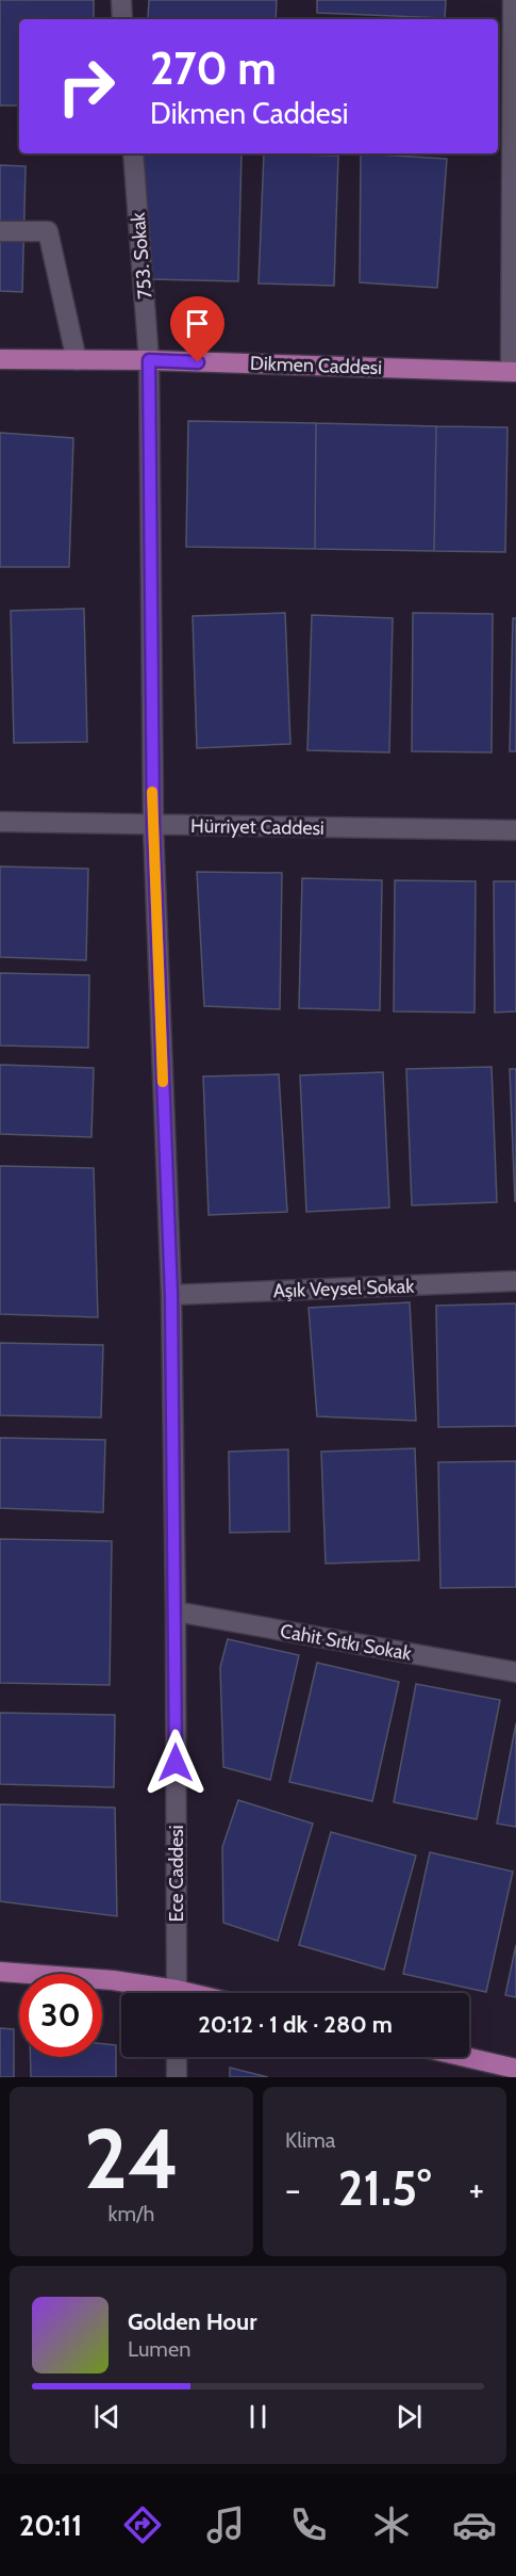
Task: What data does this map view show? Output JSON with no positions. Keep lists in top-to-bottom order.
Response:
{
  "streets": {
    "main road": ["Dikmen Caddesi"],
    "street": [
      "753. Sokak",
      "Hürriyet Caddesi",
      "Aşık Veysel Sokak",
      "Cahit Sıtkı Sokak",
      "Ece Caddesi"
    ]
  },
  "crossings": [
    ["753. Sokak", "Dikmen Caddesi"],
    ["753. Sokak", "Ece Caddesi"],
    ["Dikmen Caddesi", "Ece Caddesi"],
    ["Hürriyet Caddesi", "Ece Caddesi"],
    ["Aşık Veysel Sokak", "Ece Caddesi"],
    ["Cahit Sıtkı Sokak", "Ece Caddesi"]
  ],
  "page": {
    "turn": ["270 m", "Dikmen Caddesi"],
    "limit": "30",
    "trip": "20:12 · 1 dk · 280 m",
    "tile": [
      ["24", "km/h"],
      "Klima"
    ],
    "heat": ["−", "21.5°", "+"],
    "song": ["Golden Hour", "Lumen"],
    "tabs": "20:11"
  }
}
